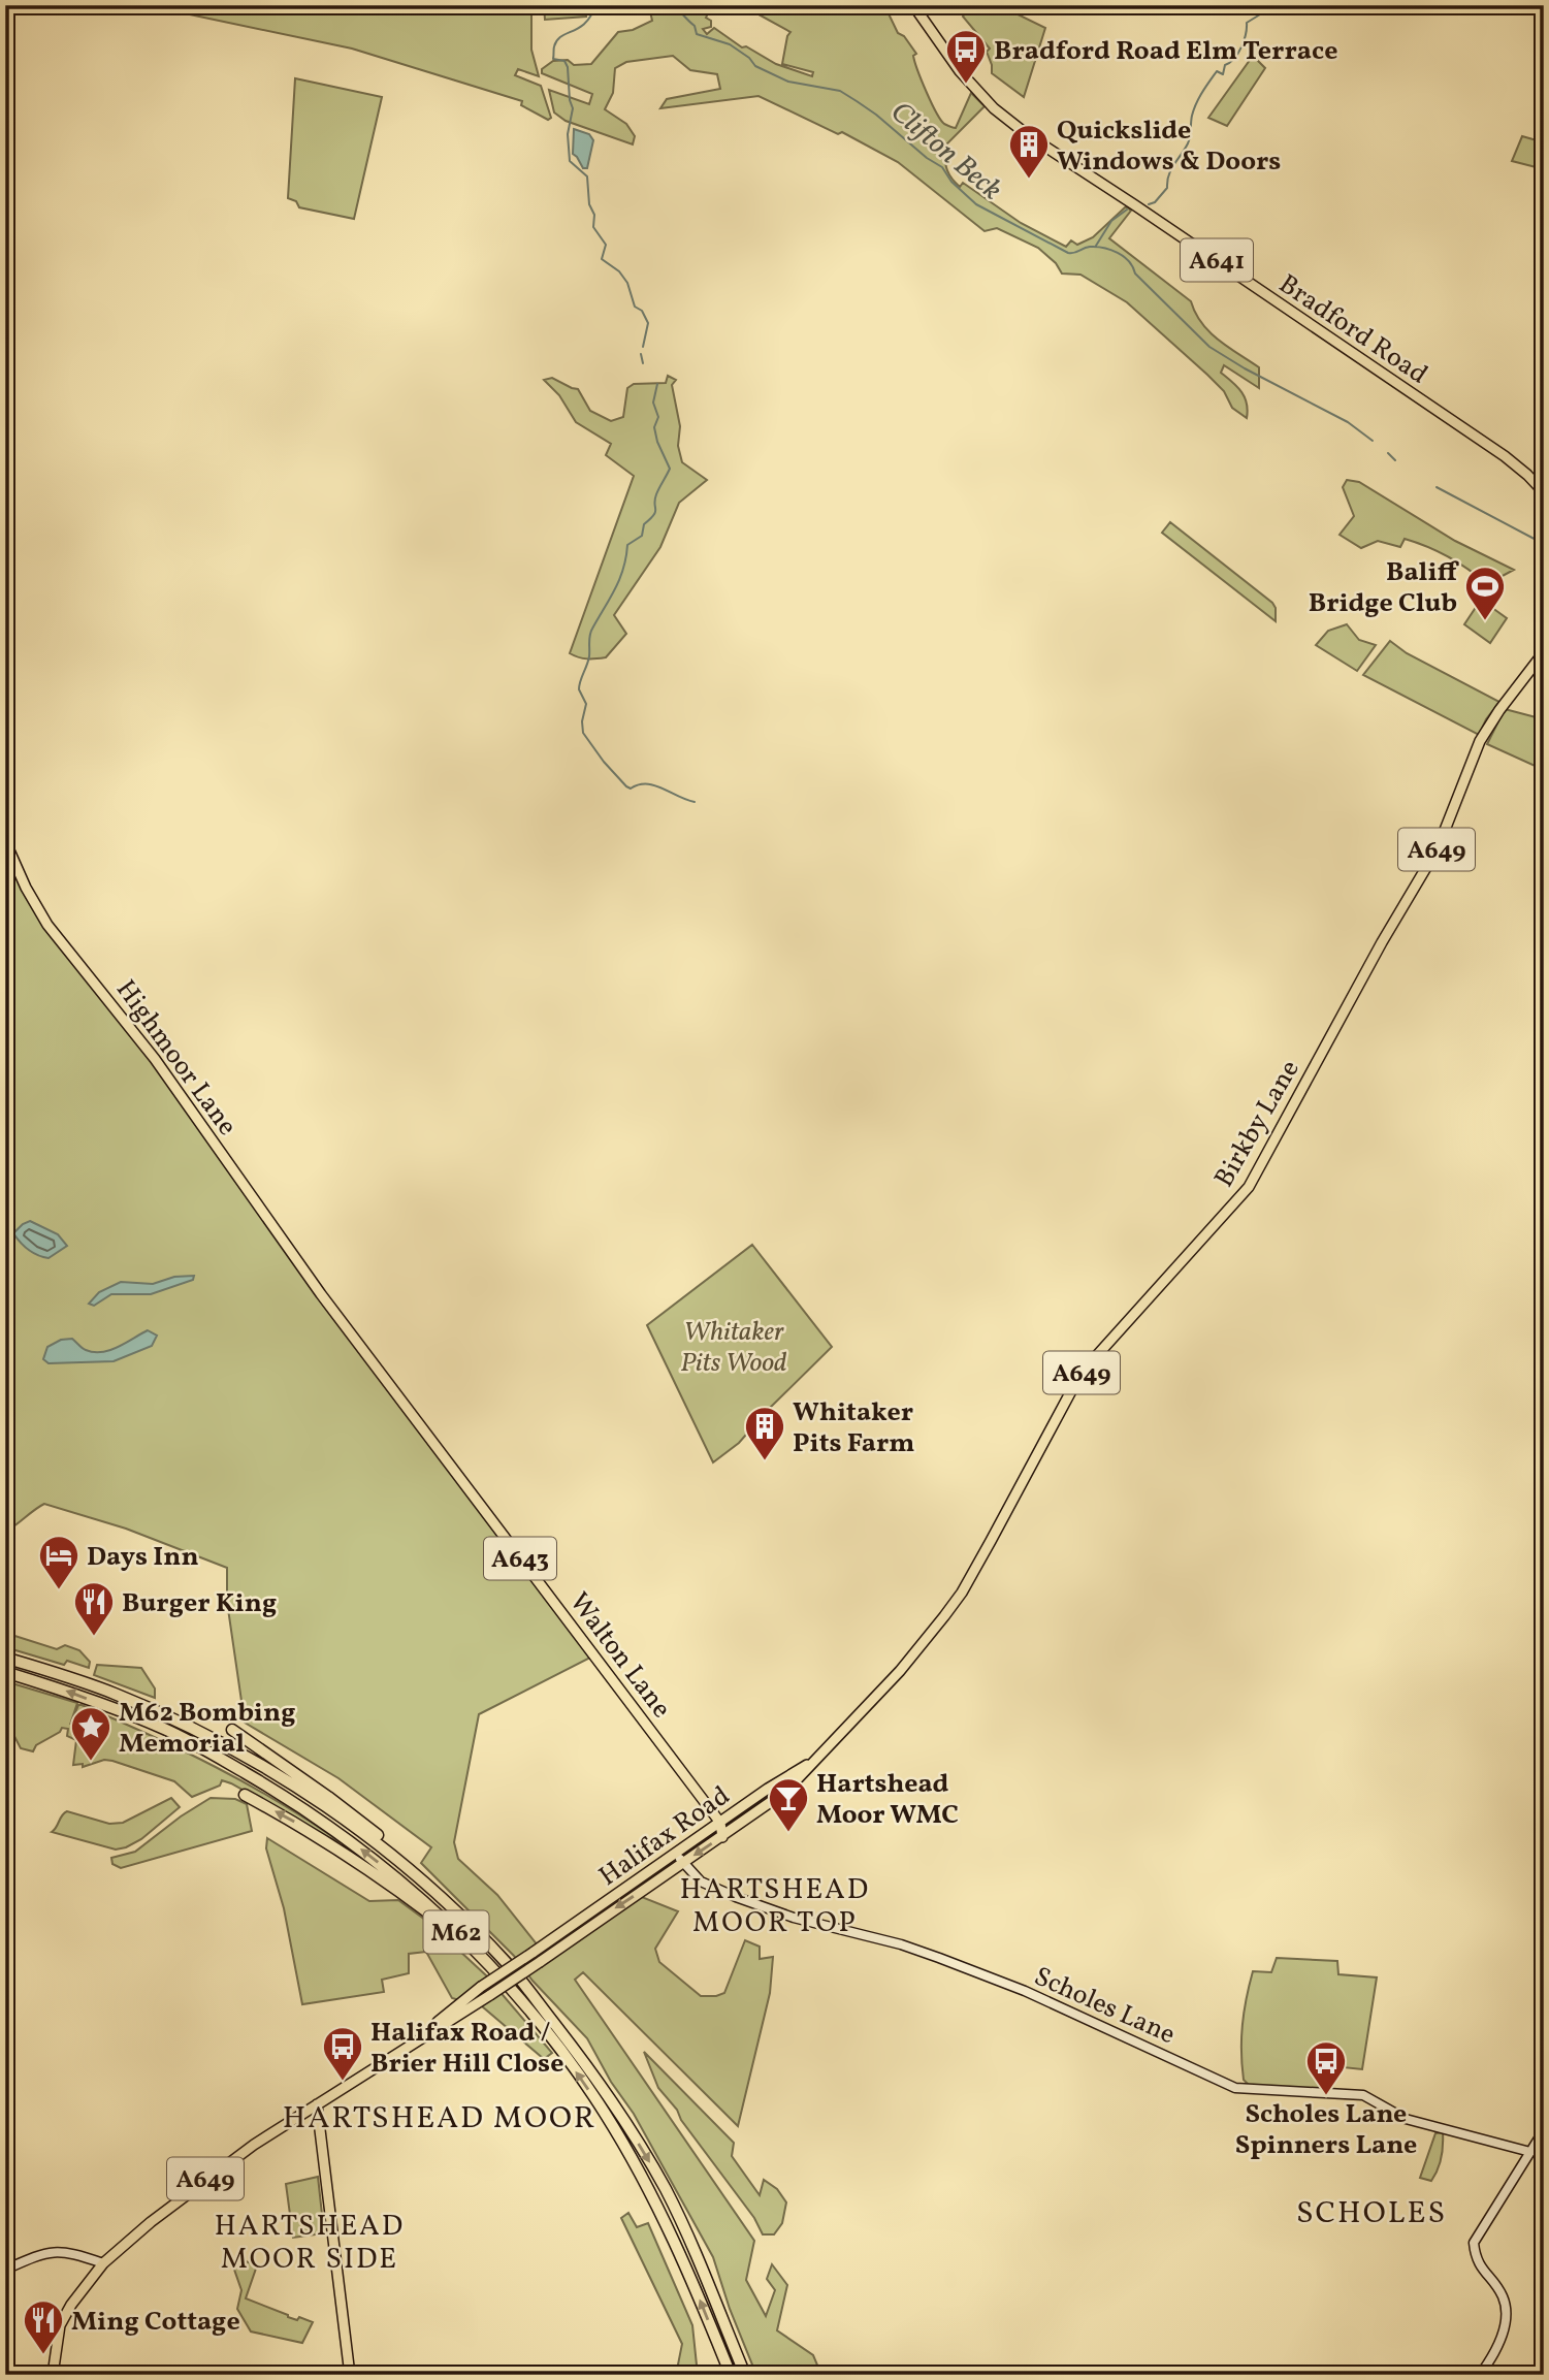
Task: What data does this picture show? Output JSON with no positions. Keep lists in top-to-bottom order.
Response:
{
  "streets": {
    "highway": ["M62"],
    "main road": [
      "A641",
      "Bradford Road",
      "A649",
      "Highmoor Lane",
      "Birkby Lane",
      "A643",
      "Walton Lane",
      "Halifax Road",
      "Scholes Lane"
    ]
  },
  "crossings": [
    ["A649", "Halifax Road"],
    ["Highmoor Lane", "Walton Lane"],
    ["Birkby Lane", "Halifax Road"],
    ["Walton Lane", "Halifax Road"],
    ["Halifax Road", "Scholes Lane"]
  ],
  "districts": [
    "HARTSHEAD MOOR TOP",
    "HARTSHEAD MOOR",
    "SCHOLES",
    "HARTSHEAD MOOR SIDE"
  ],
  "water": ["Clifton Beck"],
  "parks": ["Whitaker Pits Wood"],
  "places": {
    "bus stop": ["Bradford Road Elm Terrace", "Halifax Road / Brier Hill Close", "Scholes Lane Spinners Lane"],
    "building": ["Quickslide Windows & Doors", "Whitaker Pits Farm"],
    "sports": ["Baliff Bridge Club"],
    "hotel": ["Days Inn"],
    "restaurant": ["Burger King", "Ming Cottage"],
    "place": ["M62 Bombing Memorial"],
    "bar": ["Hartshead Moor WMC"]
  }
}
